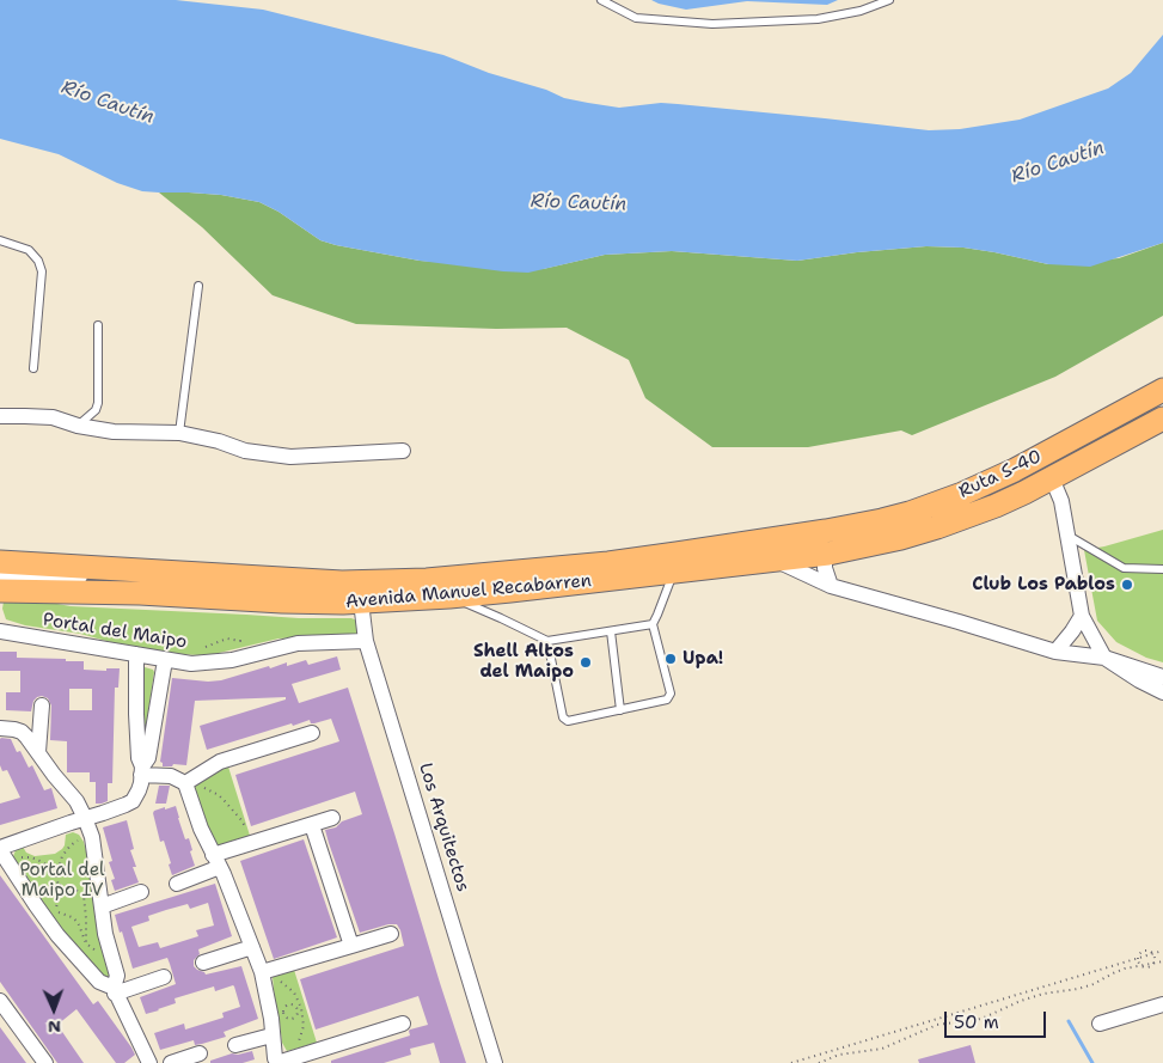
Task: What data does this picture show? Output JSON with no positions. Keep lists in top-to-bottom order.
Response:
{
  "streets": {
    "main road": ["Ruta S-40", "Avenida Manuel Recabarren"],
    "street": ["Portal del Maipo", "Los Arquitectos"]
  },
  "crossings": [
    ["Ruta S-40", "Avenida Manuel Recabarren"],
    ["Avenida Manuel Recabarren", "Los Arquitectos"],
    ["Portal del Maipo", "Los Arquitectos"]
  ],
  "water": ["Río Cautín"],
  "parks": ["Portal del Maipo IV"],
  "places": ["Club Los Pablos", "Upa!", "Shell Altos del Maipo"],
  "scale_bar": "50 m",
  "north": "bottom"
}
